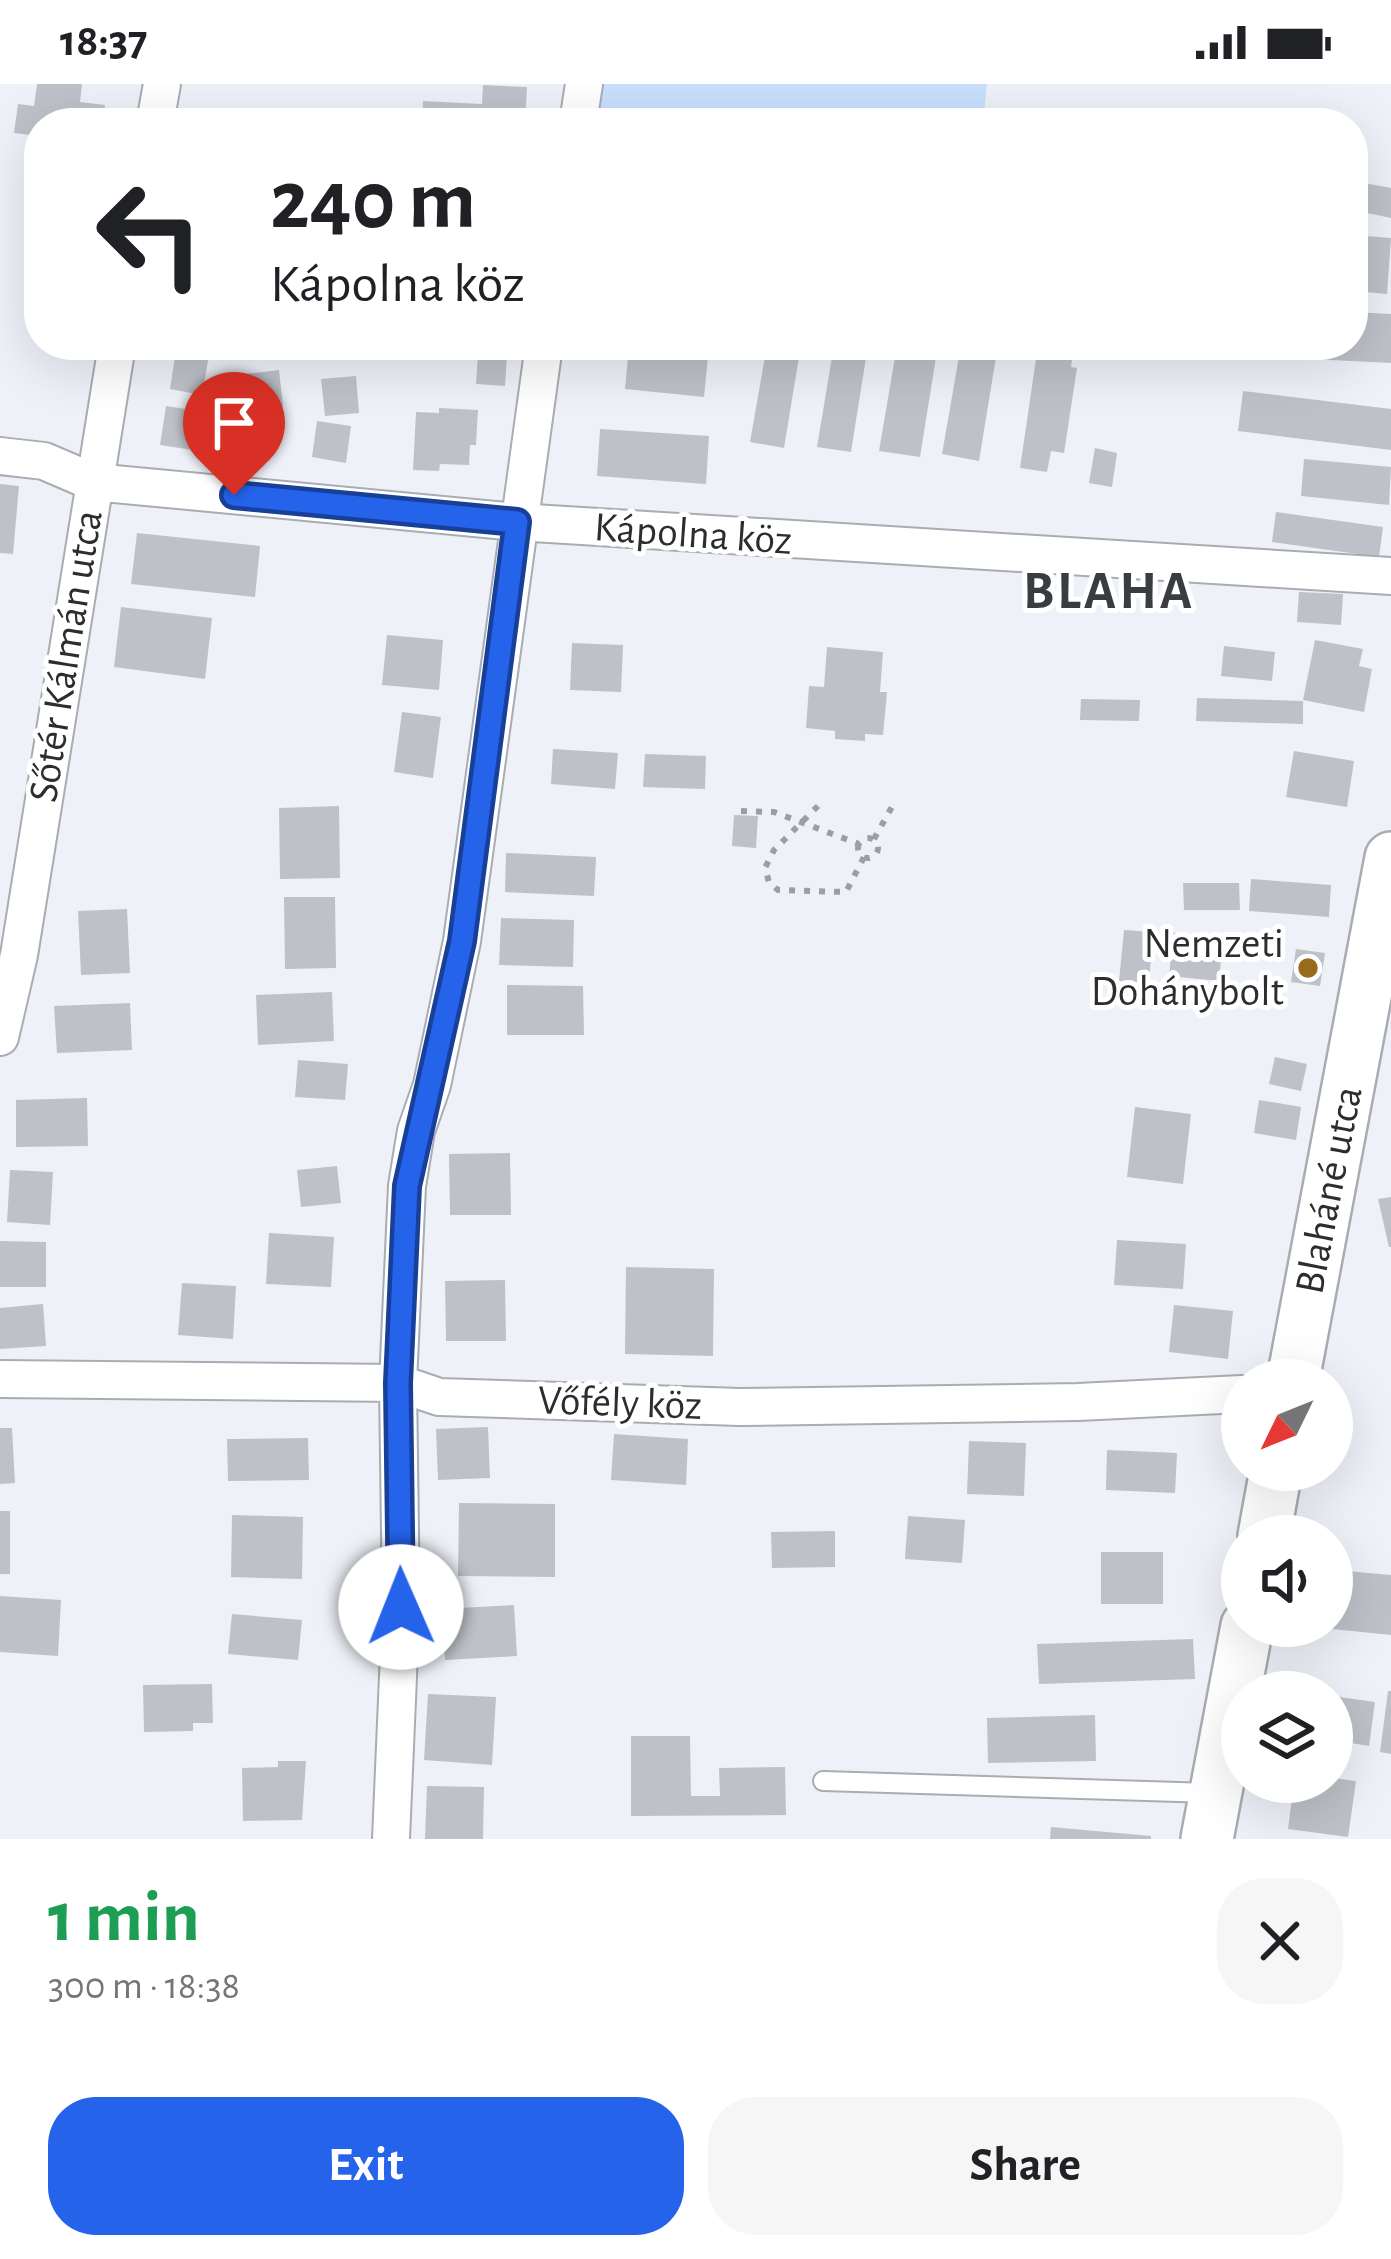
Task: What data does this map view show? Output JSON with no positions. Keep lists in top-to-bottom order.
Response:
{
  "streets": {
    "street": [
      "Kápolna köz",
      "Sőtér Kálmán utca",
      "Blaháné utca",
      "Vőfély köz"
    ]
  },
  "crossings": [
    ["Kápolna köz", "Sőtér Kálmán utca"]
  ],
  "districts": ["BLAHA"],
  "places": ["Nemzeti Dohánybolt"],
  "north": "bottom left",
  "page": {
    "status": "18:37",
    "turn": ["240 m", "Kápolna köz"],
    "heading": ["1 min", "300 m · 18:38"],
    "buttons": ["Exit", "Share"]
  }
}
